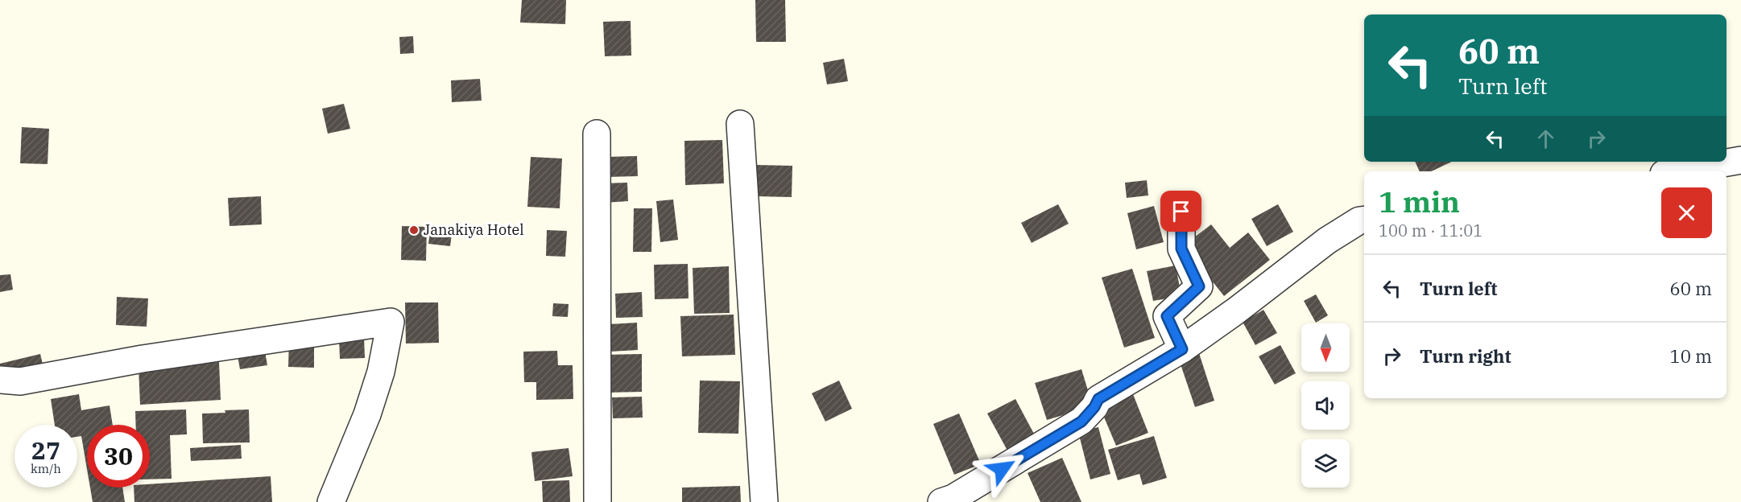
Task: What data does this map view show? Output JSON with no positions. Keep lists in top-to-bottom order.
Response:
{
  "places": ["Janakiya Hotel"],
  "north": "bottom",
  "page": {
    "turn": ["60 m", "Turn left"],
    "heading": ["1 min", "100 m · 11:01"],
    "list": [
      {
        "name": "Turn left",
        "value": "60 m"
      },
      {
        "name": "Turn right",
        "value": "10 m"
      }
    ],
    "speed": "27 km/h",
    "limit": "30"
  }
}
